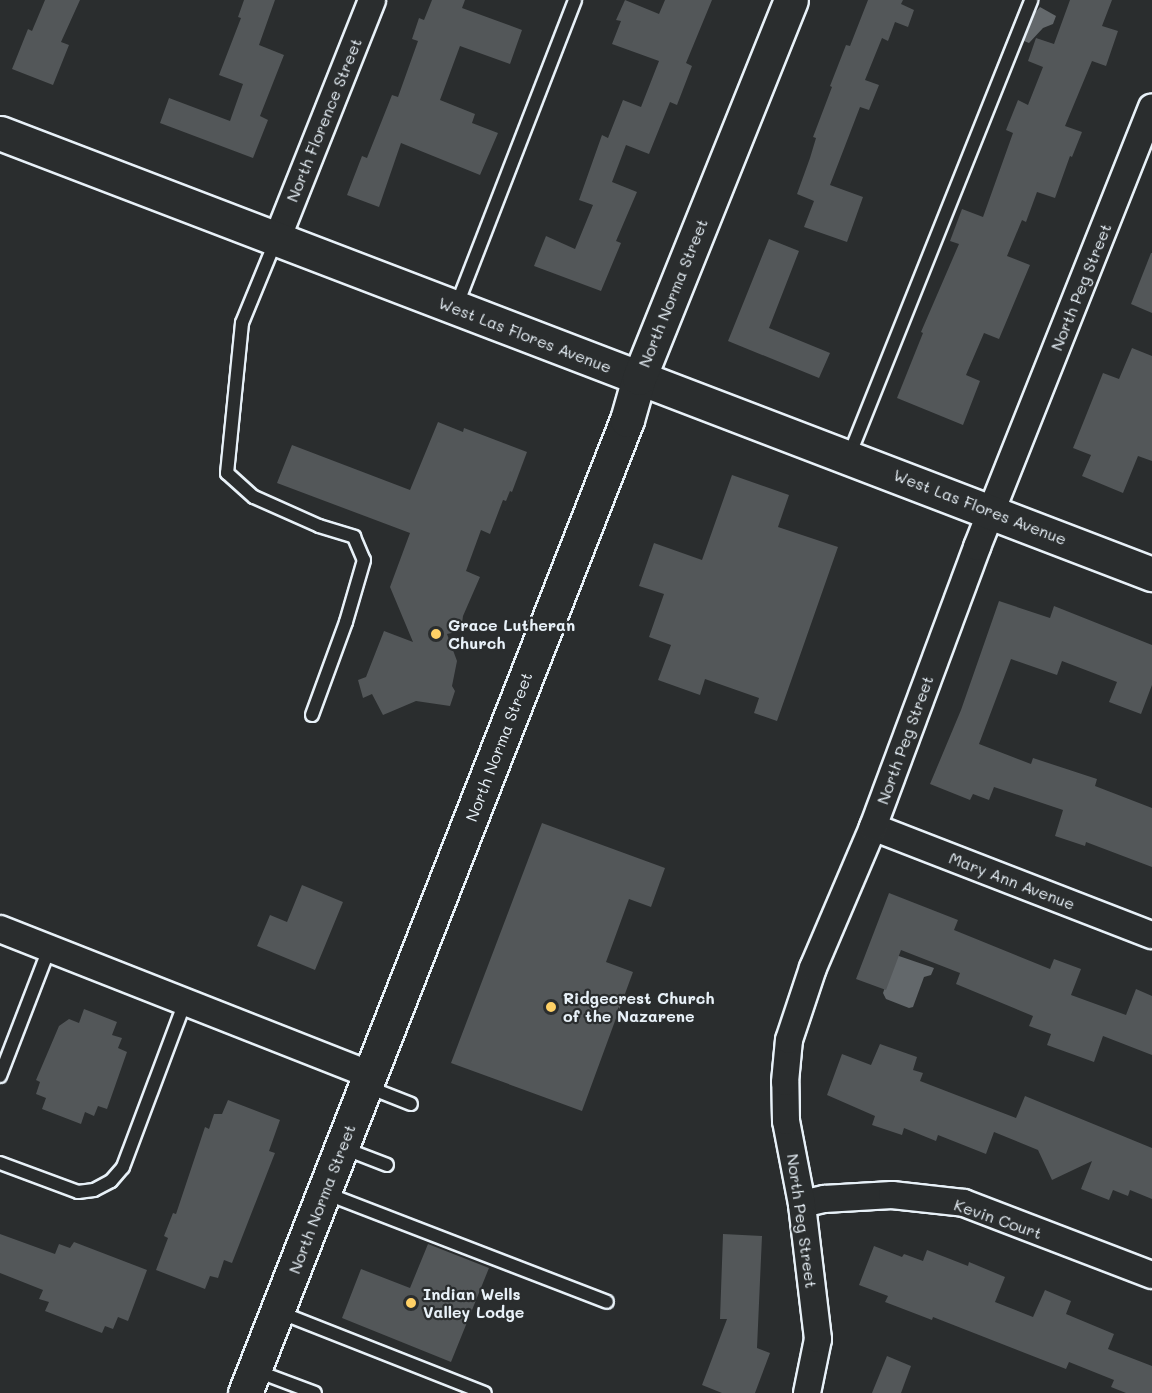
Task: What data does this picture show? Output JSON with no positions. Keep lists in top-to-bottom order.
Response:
{
  "streets": {
    "main road": ["North Norma Street", "West Las Flores Avenue"],
    "street": [
      "North Florence Street",
      "North Peg Street",
      "Mary Ann Avenue",
      "Kevin Court"
    ]
  },
  "crossings": [
    ["North Florence Street", "West Las Flores Avenue"],
    ["North Peg Street", "West Las Flores Avenue"],
    ["North Peg Street", "Mary Ann Avenue"],
    ["North Peg Street", "Kevin Court"],
    ["North Norma Street", "West Las Flores Avenue"]
  ],
  "places": ["Grace Lutheran Church", "Ridgecrest Church of the Nazarene", "Indian Wells Valley Lodge"]
}
